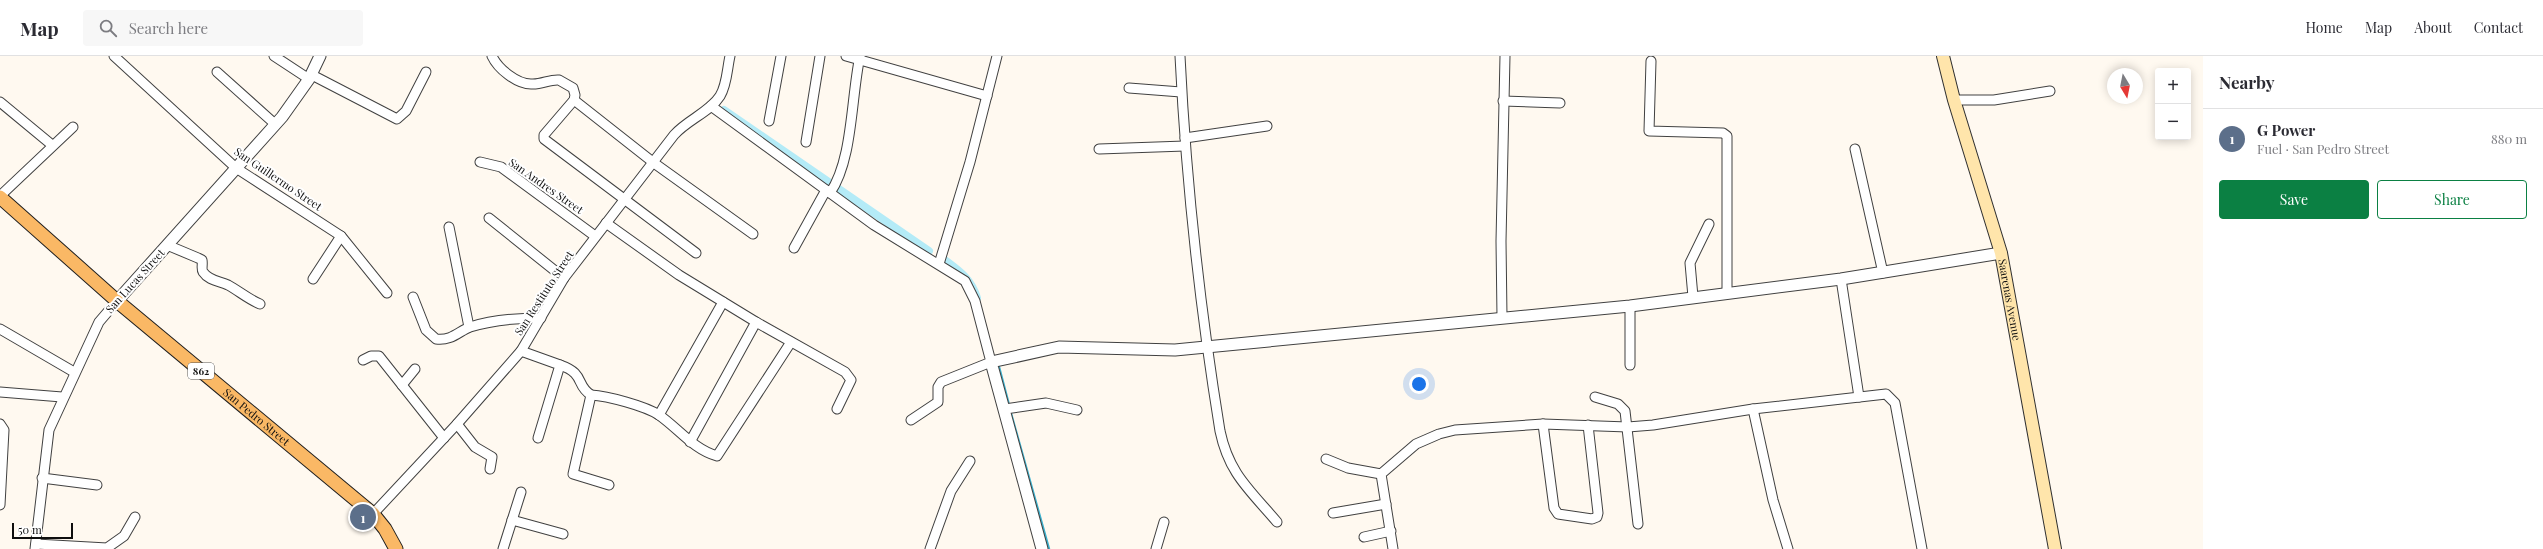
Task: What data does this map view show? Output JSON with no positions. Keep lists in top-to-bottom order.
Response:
{
  "streets": {
    "main road": ["Saarenas Avenue", "862", "San Pedro Street"],
    "street": [
      "San Guillermo Street",
      "San Andres Street",
      "San Lucas Street",
      "San Restituto Street"
    ]
  },
  "crossings": [
    ["San Guillermo Street", "San Lucas Street"],
    ["San Andres Street", "San Restituto Street"],
    ["San Lucas Street", "San Pedro Street"],
    ["San Restituto Street", "San Pedro Street"]
  ],
  "scale_bar": "50 m",
  "north": "bottom",
  "page": {
    "header": "Map",
    "search": "Search here",
    "nav": [
      "Home",
      "Map",
      "About",
      "Contact"
    ],
    "heading": "Nearby",
    "map_buttons": ["+", "−"],
    "list": [
      {
        "mark": "1",
        "name": "G Power",
        "note": "Fuel · San Pedro Street",
        "value": "880 m"
      }
    ],
    "buttons": ["Save", "Share"],
    "pins": "1",
    "scale": "50 m"
  }
}
